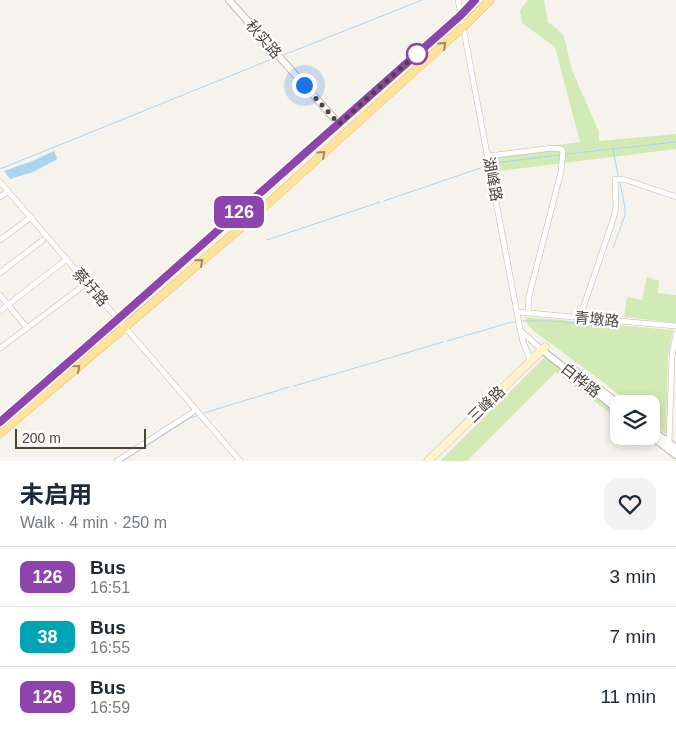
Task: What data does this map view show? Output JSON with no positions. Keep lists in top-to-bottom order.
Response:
{
  "streets": {
    "main road": ["三峰路"],
    "street": [
      "秋实路",
      "湖峰路",
      "蔡圩路",
      "青墩路",
      "白桦路"
    ]
  },
  "crossings": [
    ["湖峰路", "青墩路"],
    ["湖峰路", "三峰路"],
    ["白桦路", "三峰路"]
  ],
  "lines": ["bus line 126"],
  "scale_bar": "200 m",
  "page": {
    "on_map": "126",
    "scale": "200 m",
    "heading": ["未启用", "Walk · 4 min · 250 m"],
    "list": [
      {
        "mark": "126",
        "name": "Bus",
        "note": "16:51",
        "value": "3 min"
      },
      {
        "mark": "38",
        "name": "Bus",
        "note": "16:55",
        "value": "7 min"
      },
      {
        "mark": "126",
        "name": "Bus",
        "note": "16:59",
        "value": "11 min"
      }
    ]
  }
}
